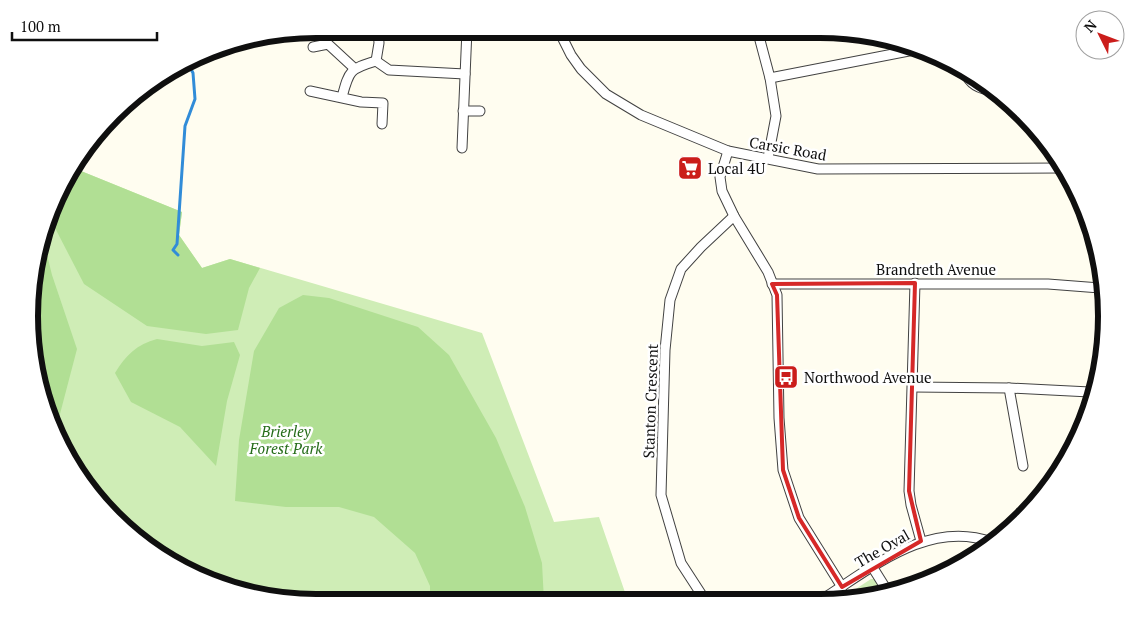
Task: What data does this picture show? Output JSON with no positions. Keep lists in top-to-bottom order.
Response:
{
  "streets": {
    "street": [
      "Carsic Road",
      "Brandreth Avenue",
      "Stanton Crescent",
      "The Oval"
    ]
  },
  "parks": ["Brierley Forest Park"],
  "places": {
    "supermarket": ["Local 4U"],
    "bus stop": ["Northwood Avenue"]
  },
  "scale_bar": "100 m",
  "north": "top left"
}
